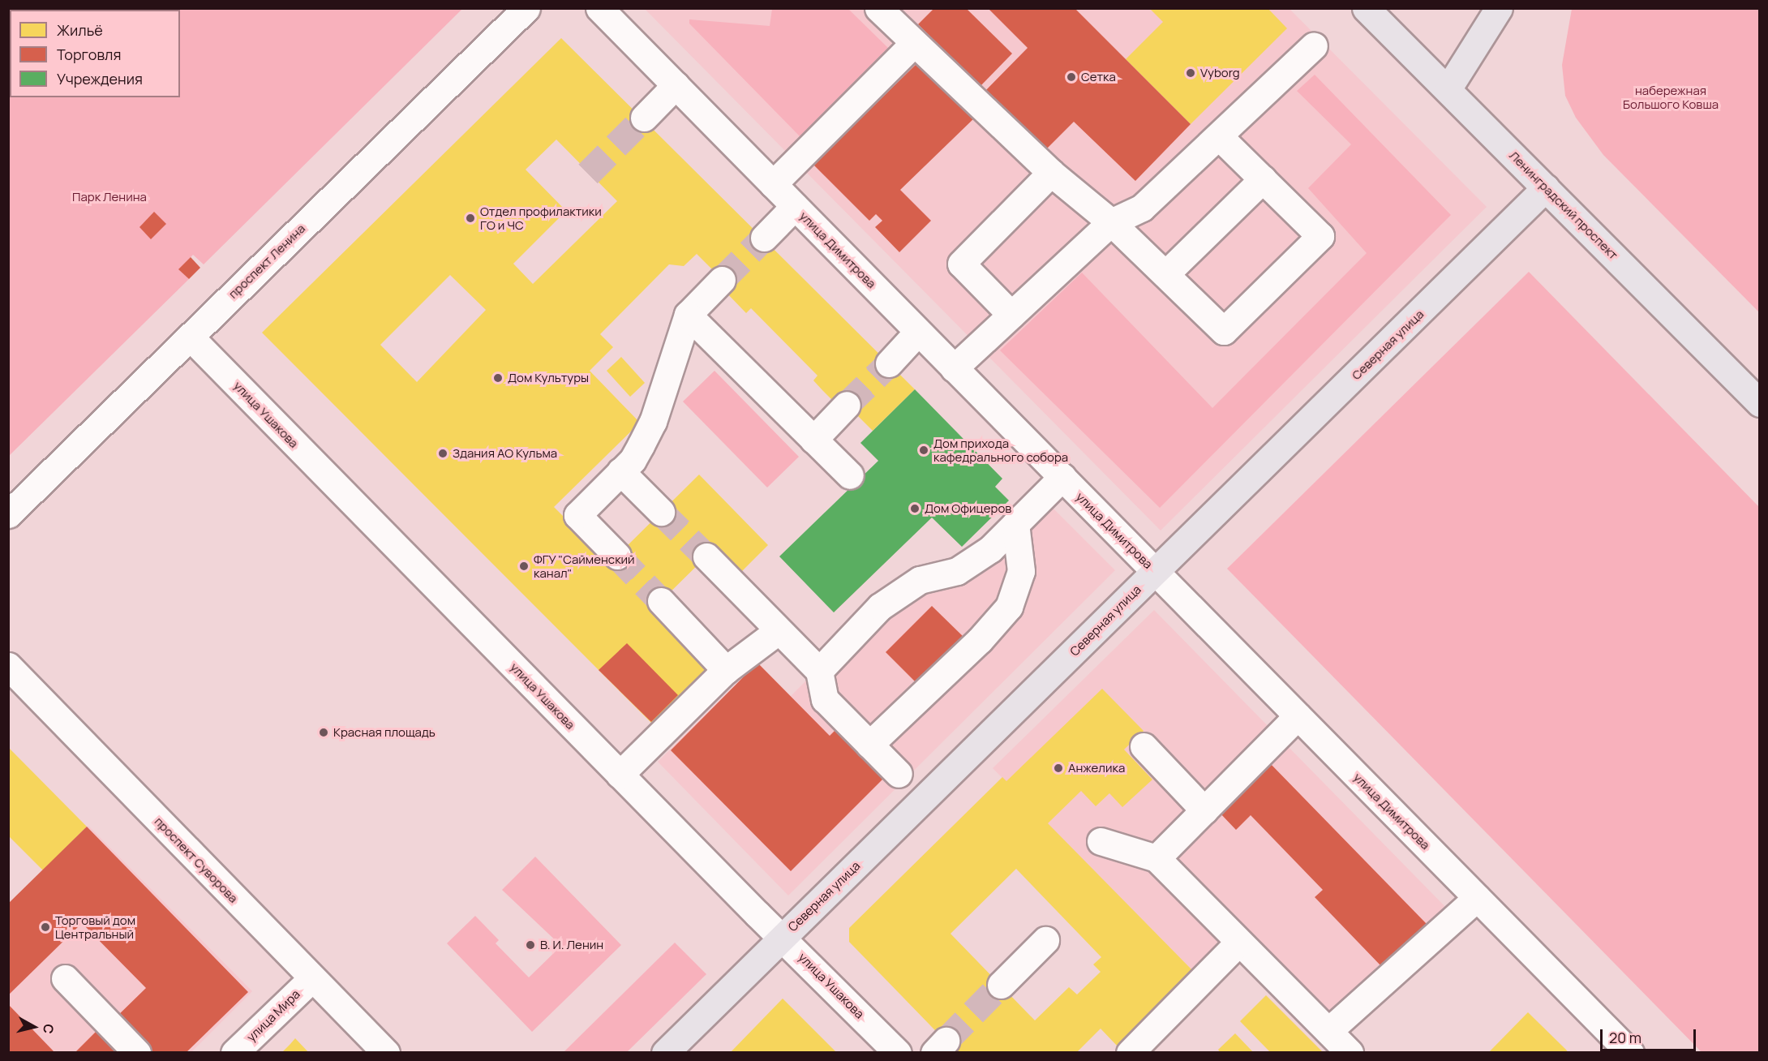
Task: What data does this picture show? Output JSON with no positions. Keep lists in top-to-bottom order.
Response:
{
  "streets": {
    "main road": ["Ленинградский проспект", "Северная улица"],
    "street": [
      "улица Димитрова",
      "проспект Ленина",
      "улица Ушакова",
      "проспект Суворова",
      "улица Мира"
    ]
  },
  "crossings": [
    ["Ленинградский проспект", "Северная улица"],
    ["улица Димитрова", "Северная улица"],
    ["проспект Ленина", "улица Ушакова"],
    ["Северная улица", "улица Ушакова"],
    ["проспект Суворова", "улица Мира"]
  ],
  "parks": ["набережная Большого Ковша", "Парк Ленина"],
  "places": [
    "Vyborg",
    "Сетка",
    "Отдел профилактики ГО и ЧС",
    "Дом Культуры",
    "Дом прихода кафедрального собора",
    "Здания АО Кульма",
    "Дом Офицеров",
    "ФГУ \"Сайменский канал\"",
    "Красная площадь",
    "Анжелика",
    "Торговый дом Центральный",
    "В. И. Ленин"
  ],
  "legend": ["Жильё", "Торговля", "Учреждения"],
  "scale_bar": "20 m",
  "north": "right"
}
